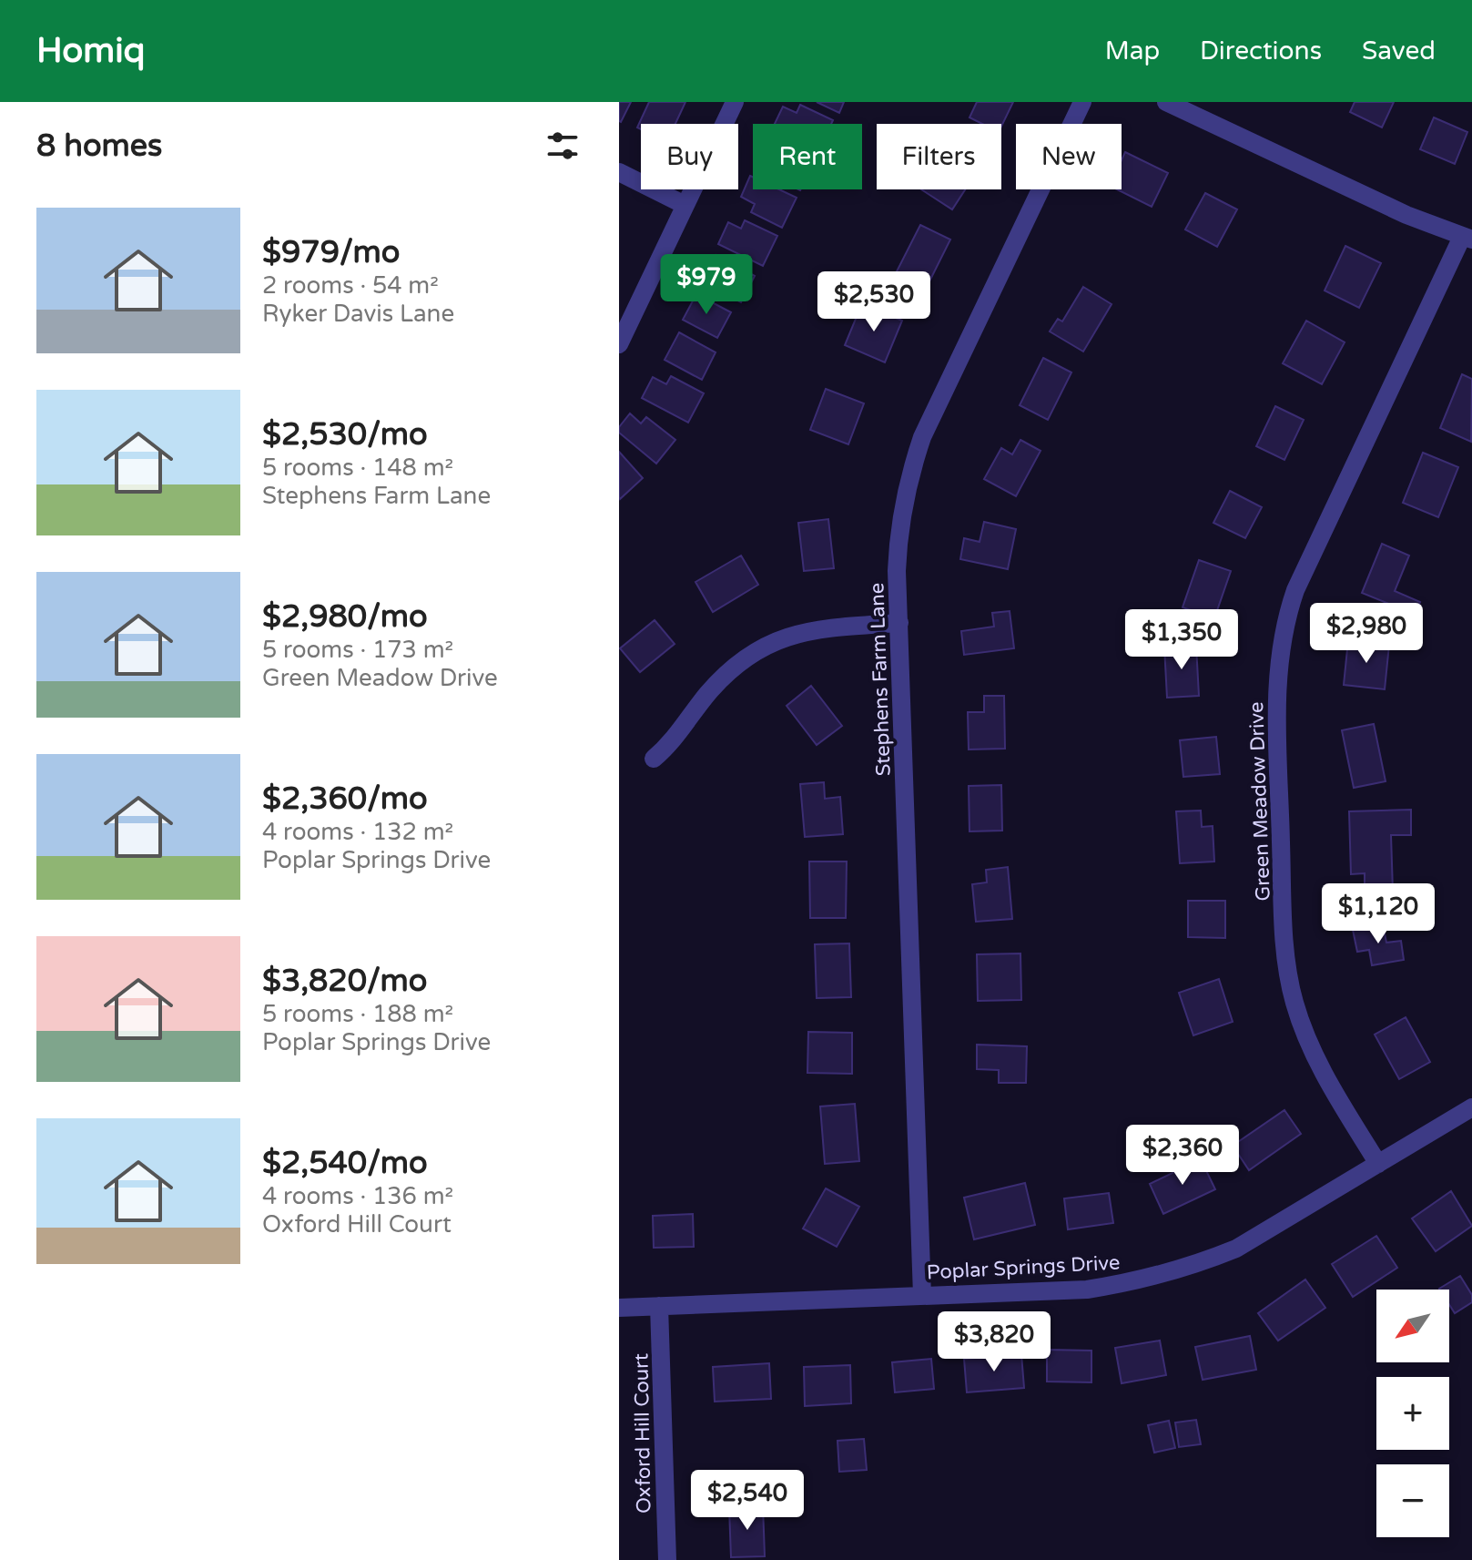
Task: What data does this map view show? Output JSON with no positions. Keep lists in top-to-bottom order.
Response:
{
  "streets": {
    "street": [
      "Stephens Farm Lane",
      "Green Meadow Drive",
      "Poplar Springs Drive",
      "Oxford Hill Court"
    ]
  },
  "crossings": [
    ["Stephens Farm Lane", "Poplar Springs Drive"],
    ["Green Meadow Drive", "Poplar Springs Drive"],
    ["Poplar Springs Drive", "Oxford Hill Court"]
  ],
  "north": "bottom left",
  "page": {
    "header": "Homiq",
    "nav": ["Map", "Directions", "Saved"],
    "heading": "8 homes",
    "chip": [
      "Buy",
      "Rent",
      "Filters",
      "New"
    ],
    "list": [
      {
        "name": "$979/mo",
        "note": "2 rooms · 54 m² · Ryker Davis Lane"
      },
      {
        "name": "$2,530/mo",
        "note": "5 rooms · 148 m² · Stephens Farm Lane"
      },
      {
        "name": "$2,980/mo",
        "note": "5 rooms · 173 m² · Green Meadow Drive"
      },
      {
        "name": "$2,360/mo",
        "note": "4 rooms · 132 m² · Poplar Springs Drive"
      },
      {
        "name": "$3,820/mo",
        "note": "5 rooms · 188 m² · Poplar Springs Drive"
      },
      {
        "name": "$2,540/mo",
        "note": "4 rooms · 136 m² · Oxford Hill Court"
      }
    ],
    "price": [
      "$979",
      "$2,530",
      "$2,980",
      "$1,350",
      "$1,120",
      "$2,360",
      "$3,820",
      "$2,540"
    ],
    "map_buttons": ["+", "−"]
  }
}
